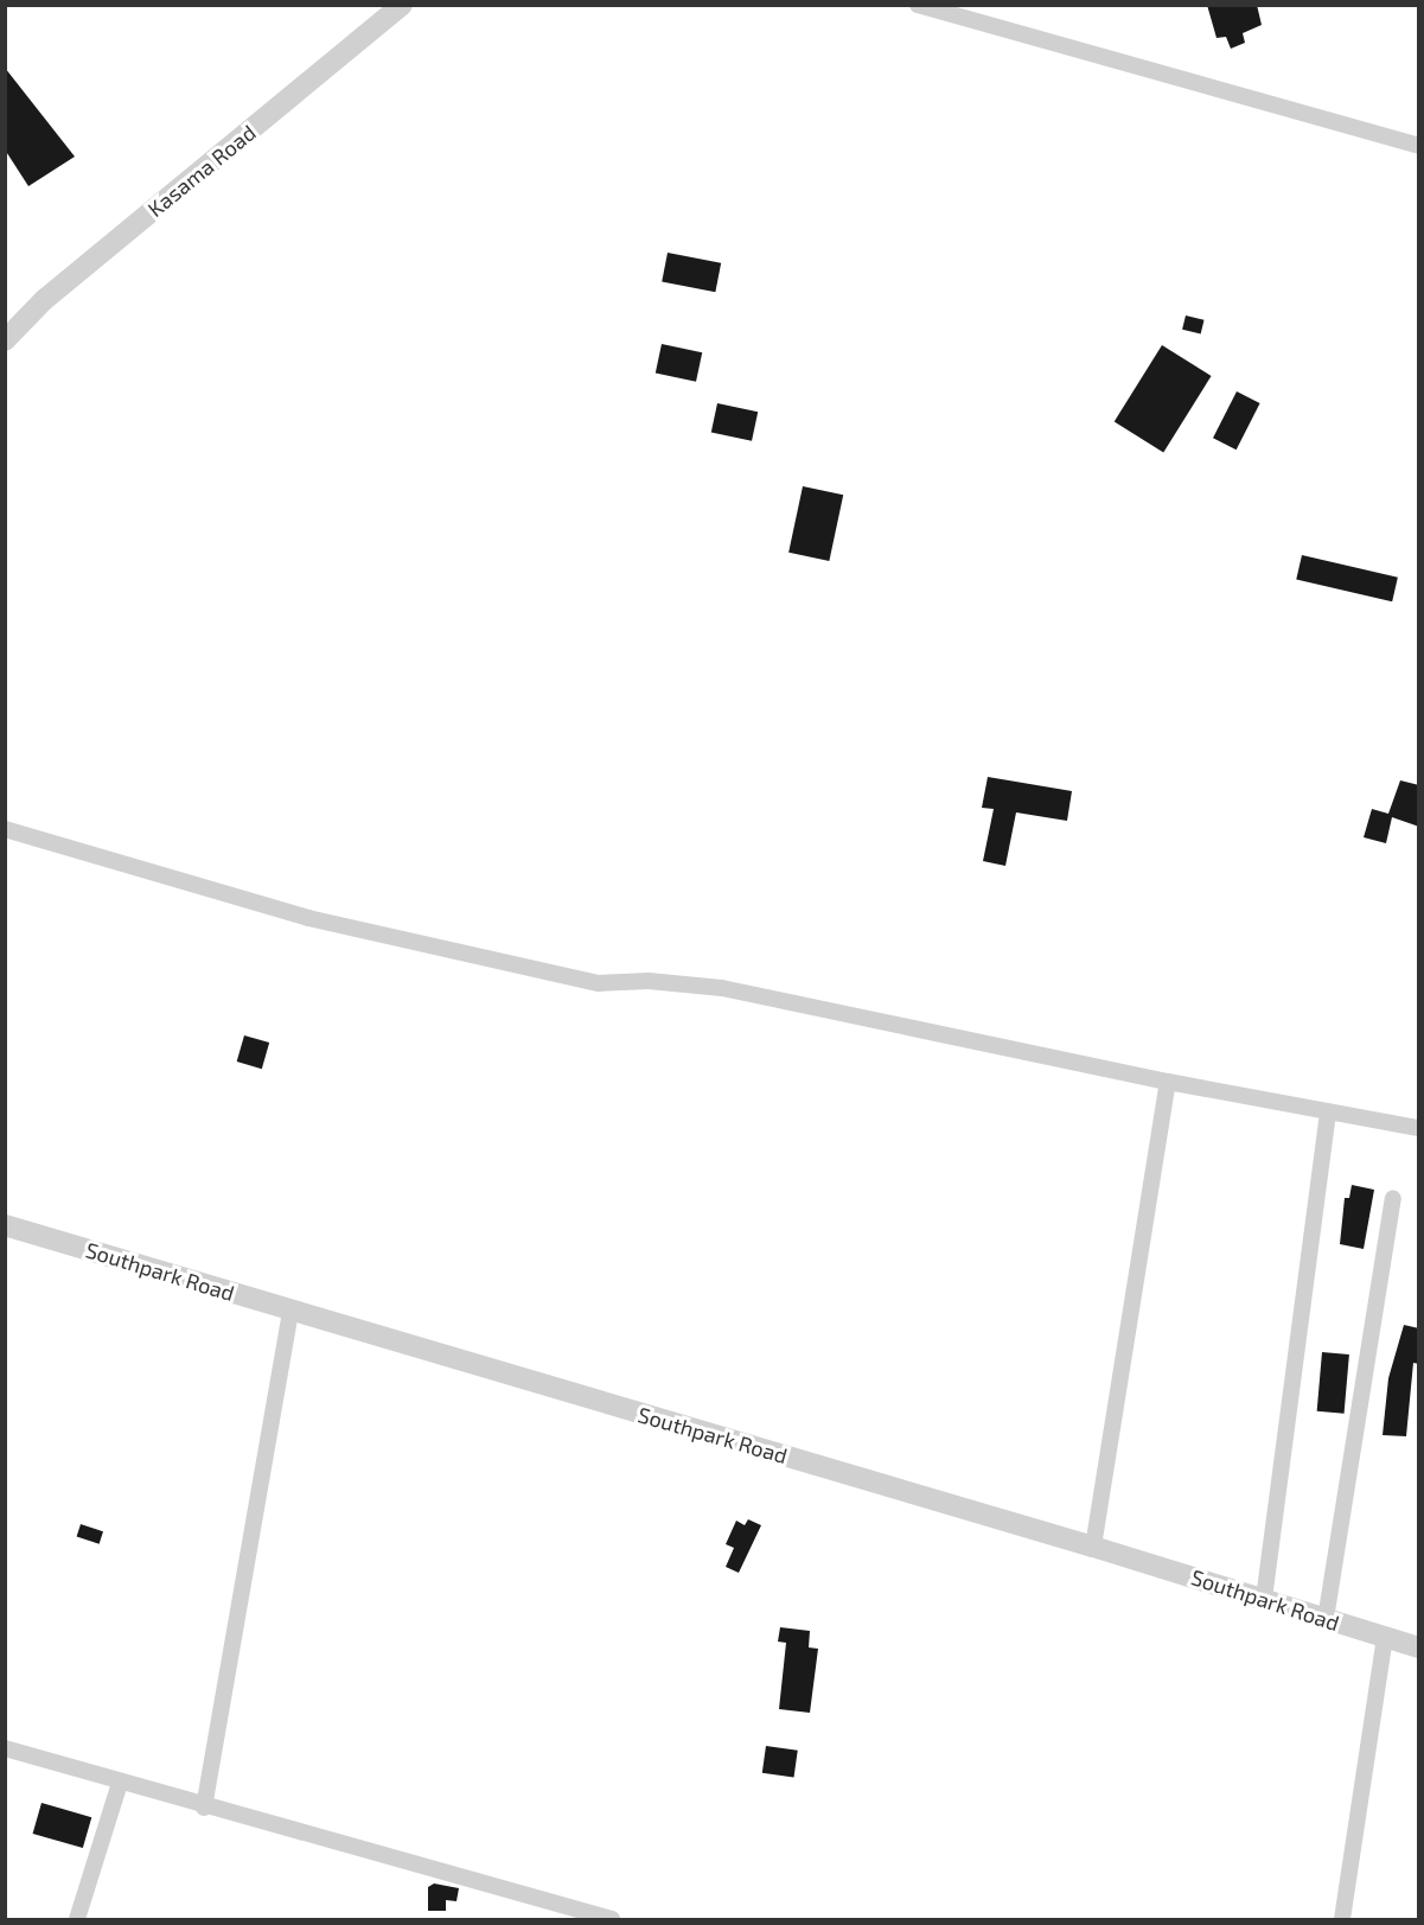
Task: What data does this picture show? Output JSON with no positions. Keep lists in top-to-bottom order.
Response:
{
  "streets": {
    "street": ["Kasama Road", "Southpark Road"]
  }
}
